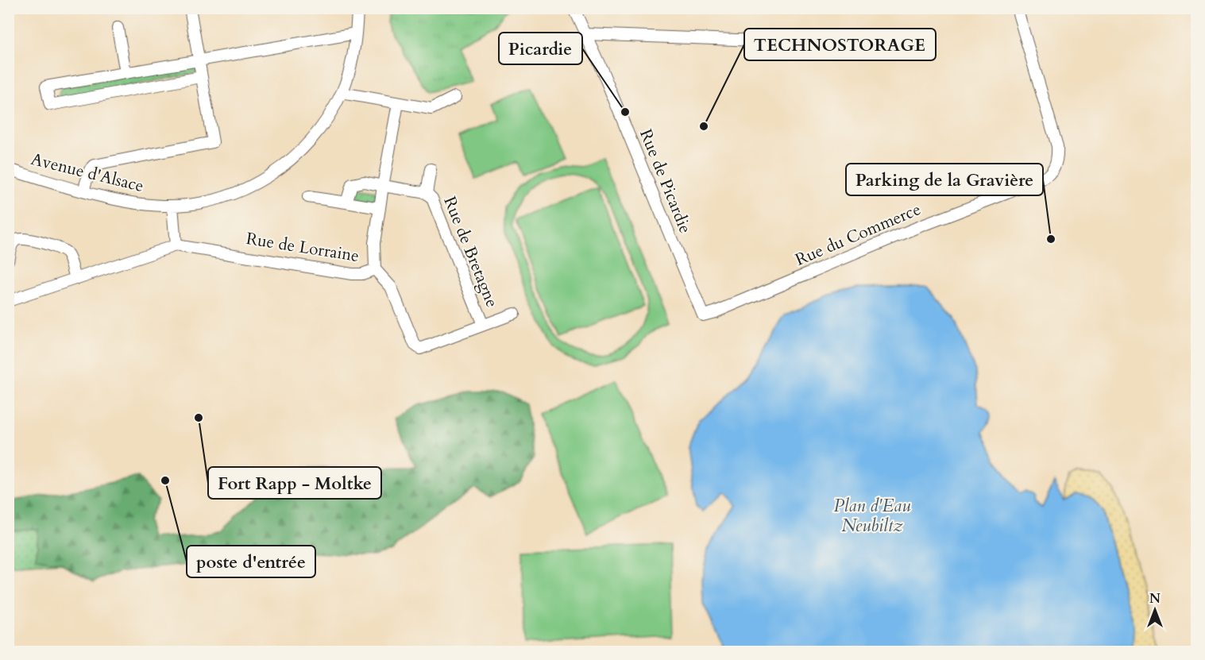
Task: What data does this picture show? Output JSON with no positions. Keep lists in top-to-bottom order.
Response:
{
  "streets": {
    "street": [
      "Avenue d'Alsace",
      "Rue de Picardie",
      "Rue du Commerce",
      "Rue de Lorraine",
      "Rue de Bretagne"
    ]
  },
  "crossings": [
    ["Rue de Picardie", "Rue du Commerce"],
    ["Rue de Lorraine", "Rue de Bretagne"]
  ],
  "water": ["Plan d'Eau Neubiltz"],
  "places": [
    "Picardie",
    "TECHNOSTORAGE",
    "Parking de la Gravière",
    "Fort Rapp - Moltke",
    "poste d'entrée"
  ],
  "north": "top"
}
